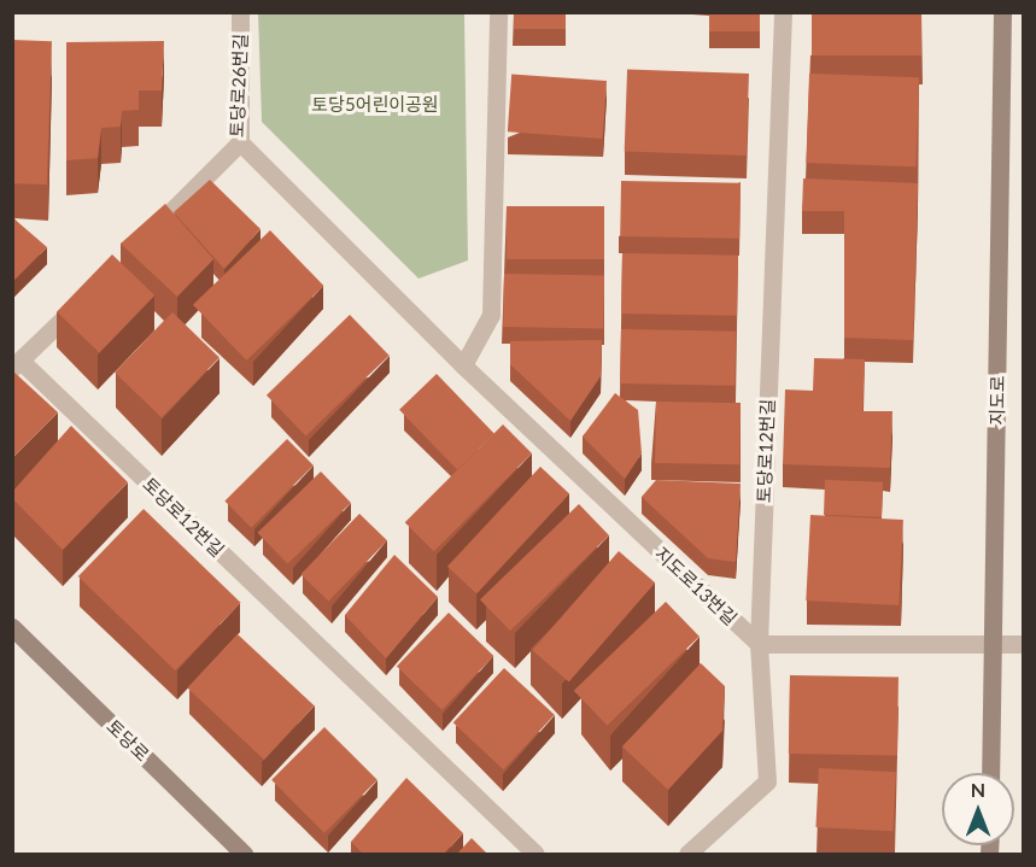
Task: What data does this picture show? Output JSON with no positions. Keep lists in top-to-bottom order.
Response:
{
  "streets": {
    "main road": ["지도로", "토당로"],
    "street": ["토당로26번길", "토당로12번길", "지도로13번길"]
  },
  "crossings": [
    ["토당로26번길", "지도로13번길"],
    ["토당로12번길", "지도로13번길"]
  ],
  "parks": ["토당5어린이공원"],
  "north": "top"
}
